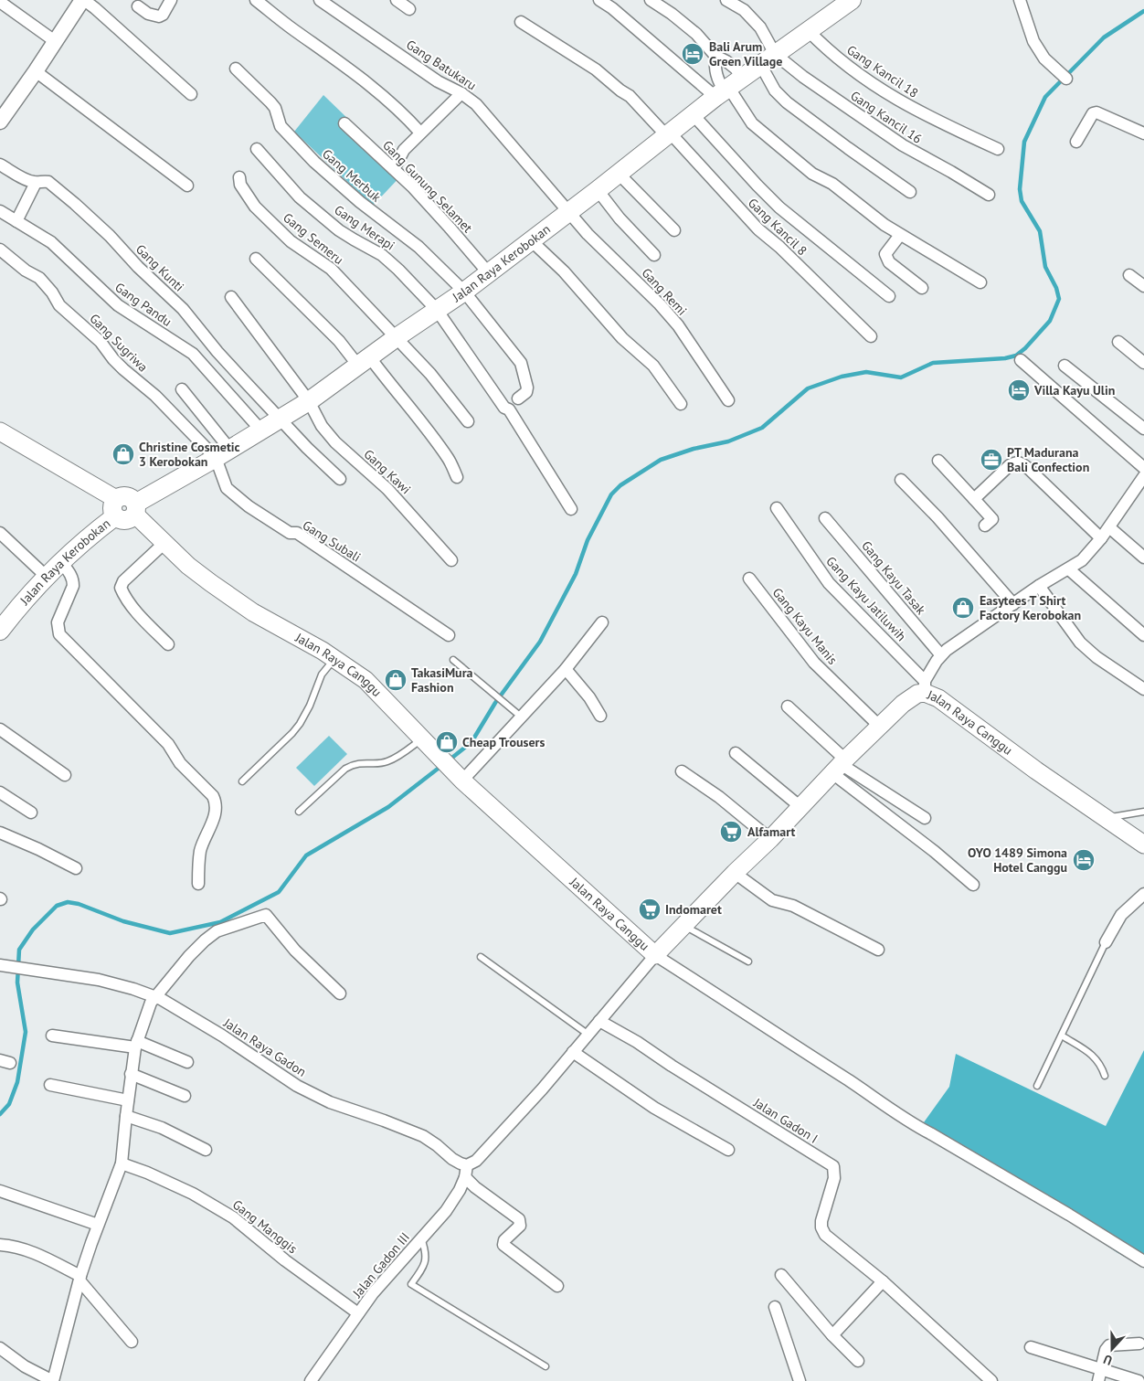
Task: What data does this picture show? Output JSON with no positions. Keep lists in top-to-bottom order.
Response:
{
  "streets": {
    "main road": ["Jalan Raya Kerobokan", "Jalan Raya Canggu"],
    "street": [
      "Gang Batukaru",
      "Gang Kancil 18",
      "Gang Kancil 16",
      "Gang Merbuk",
      "Gang Gunung Selamet",
      "Gang Kancil 8",
      "Gang Merapi",
      "Gang Semeru",
      "Gang Kunti",
      "Gang Remi",
      "Gang Pandu",
      "Gang Sugriwa",
      "Gang Kawi",
      "Gang Subali",
      "Gang Kayu Tasak",
      "Gang Kayu Jatiluwih",
      "Gang Kayu Manis",
      "Jalan Raya Gadon",
      "Jalan Gadon I",
      "Gang Manggis",
      "Jalan Gadon III"
    ]
  },
  "crossings": [
    ["Gang Batukaru", "Jalan Raya Kerobokan"],
    ["Gang Batukaru", "Gang Remi"],
    ["Gang Kancil 18", "Jalan Raya Kerobokan"],
    ["Gang Kancil 16", "Jalan Raya Kerobokan"],
    ["Gang Merbuk", "Jalan Raya Kerobokan"],
    ["Gang Gunung Selamet", "Jalan Raya Kerobokan"],
    ["Gang Kancil 8", "Jalan Raya Kerobokan"],
    ["Gang Merapi", "Jalan Raya Kerobokan"],
    ["Gang Semeru", "Jalan Raya Kerobokan"],
    ["Jalan Raya Kerobokan", "Gang Kunti"],
    ["Jalan Raya Kerobokan", "Gang Remi"],
    ["Jalan Raya Kerobokan", "Gang Pandu"],
    ["Jalan Raya Kerobokan", "Gang Sugriwa"],
    ["Jalan Raya Kerobokan", "Gang Kawi"],
    ["Jalan Raya Kerobokan", "Gang Subali"],
    ["Jalan Raya Kerobokan", "Jalan Raya Canggu"],
    ["Gang Sugriwa", "Gang Subali"],
    ["Gang Kayu Jatiluwih", "Jalan Raya Canggu"],
    ["Gang Kayu Manis", "Jalan Raya Canggu"],
    ["Jalan Raya Gadon", "Jalan Gadon III"],
    ["Gang Manggis", "Jalan Gadon III"]
  ],
  "places": {
    "hotel": ["Bali Arum Green Village", "Villa Kayu Ulin", "OYO 1489 Simona Hotel Canggu"],
    "shop": [
      "Christine Cosmetic 3 Kerobokan",
      "Easytees T Shirt Factory Kerobokan",
      "TakasiMura Fashion",
      "Cheap Trousers"
    ],
    "office": ["PT Madurana Bali Confection"],
    "supermarket": ["Alfamart", "Indomaret"]
  },
  "north": "bottom"
}
